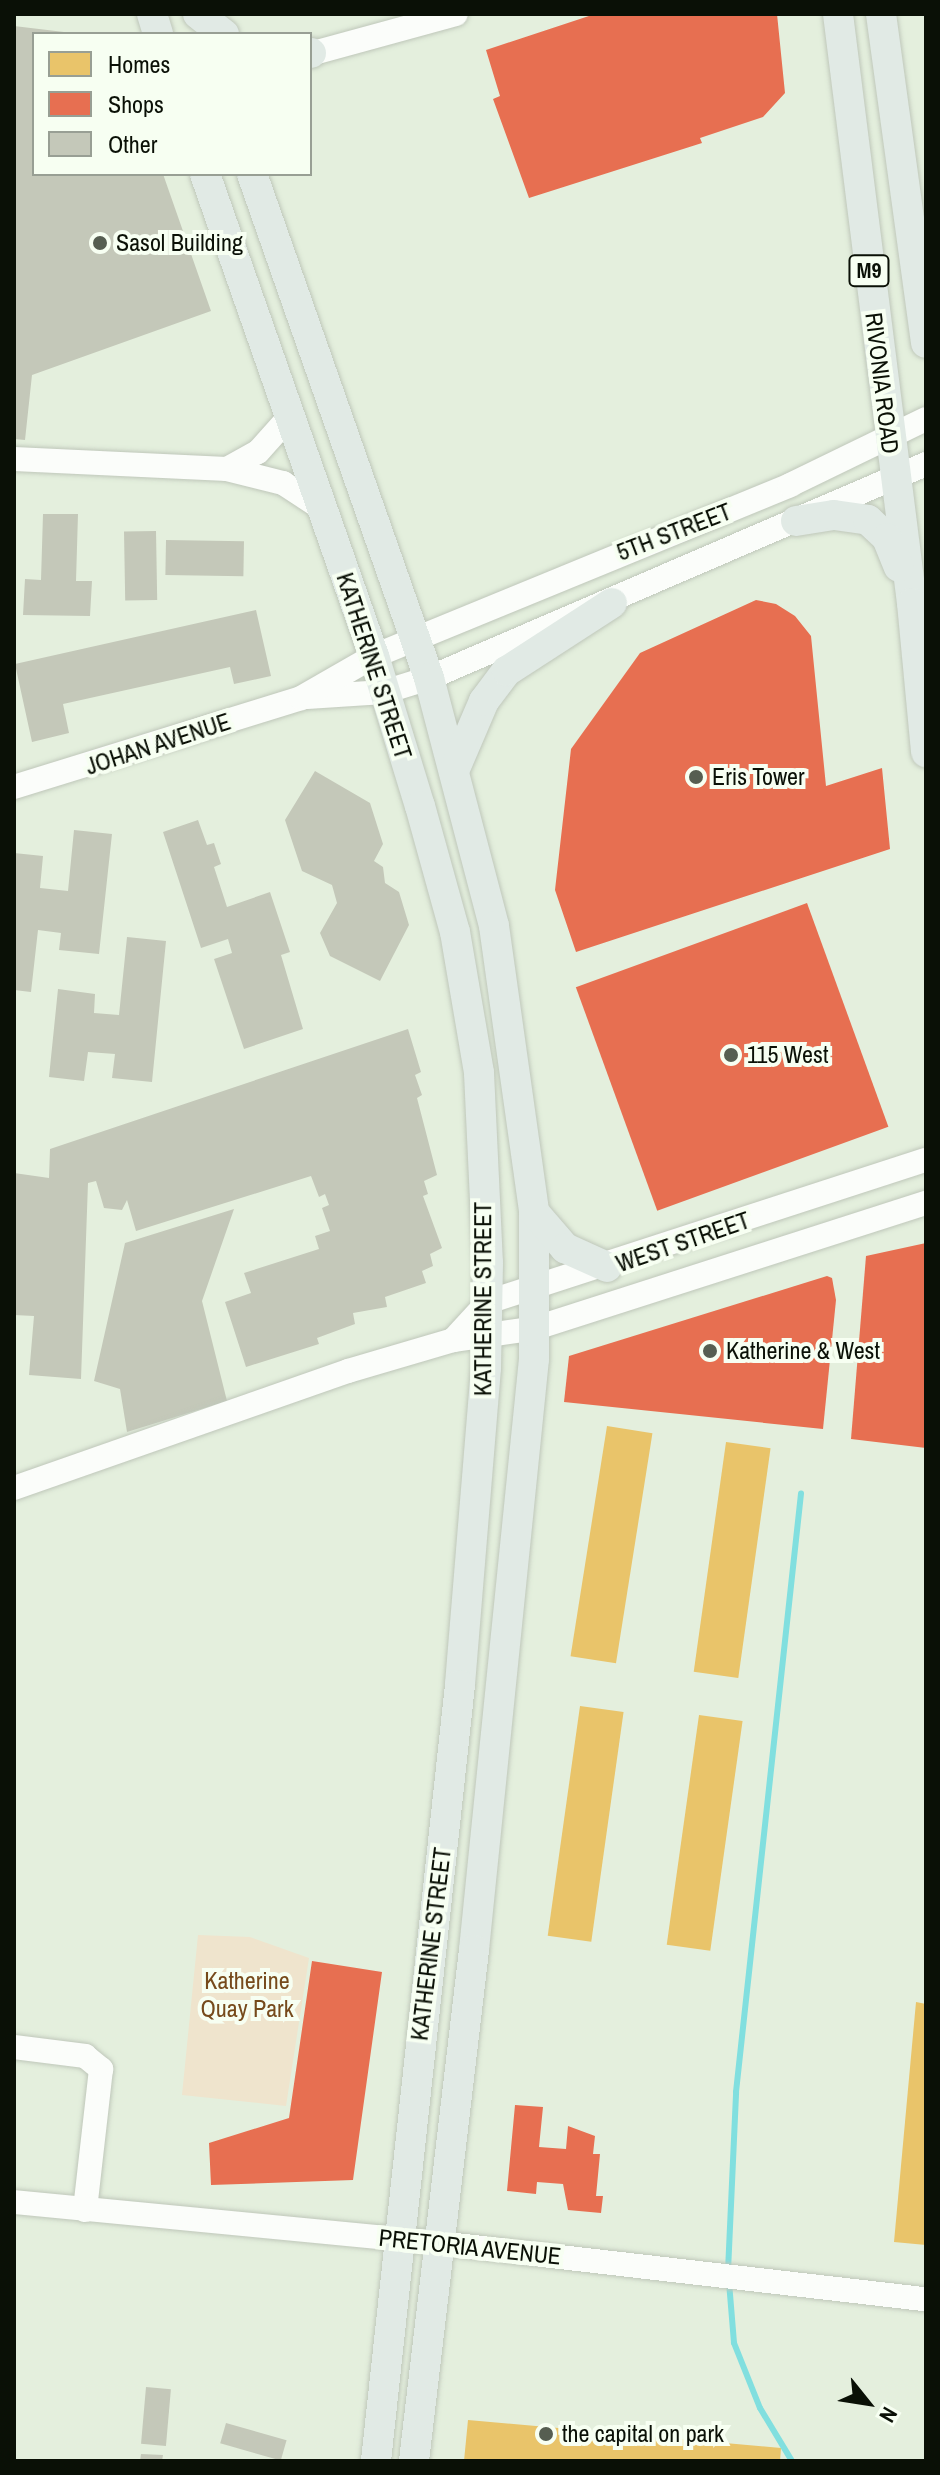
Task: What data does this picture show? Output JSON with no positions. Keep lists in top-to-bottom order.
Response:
{
  "streets": {
    "main road": ["M9", "RIVONIA ROAD", "KATHERINE STREET"],
    "street": [
      "5TH STREET",
      "JOHAN AVENUE",
      "WEST STREET",
      "PRETORIA AVENUE"
    ]
  },
  "crossings": [
    ["RIVONIA ROAD", "5TH STREET"],
    ["5TH STREET", "KATHERINE STREET"],
    ["5TH STREET", "JOHAN AVENUE"],
    ["KATHERINE STREET", "JOHAN AVENUE"],
    ["KATHERINE STREET", "WEST STREET"],
    ["KATHERINE STREET", "PRETORIA AVENUE"]
  ],
  "parks": ["Katherine Quay Park"],
  "places": [
    "Sasol Building",
    "Eris Tower",
    "115 West",
    "Katherine & West",
    "the capital on park"
  ],
  "legend": ["Homes", "Shops", "Other"],
  "north": "bottom right"
}
